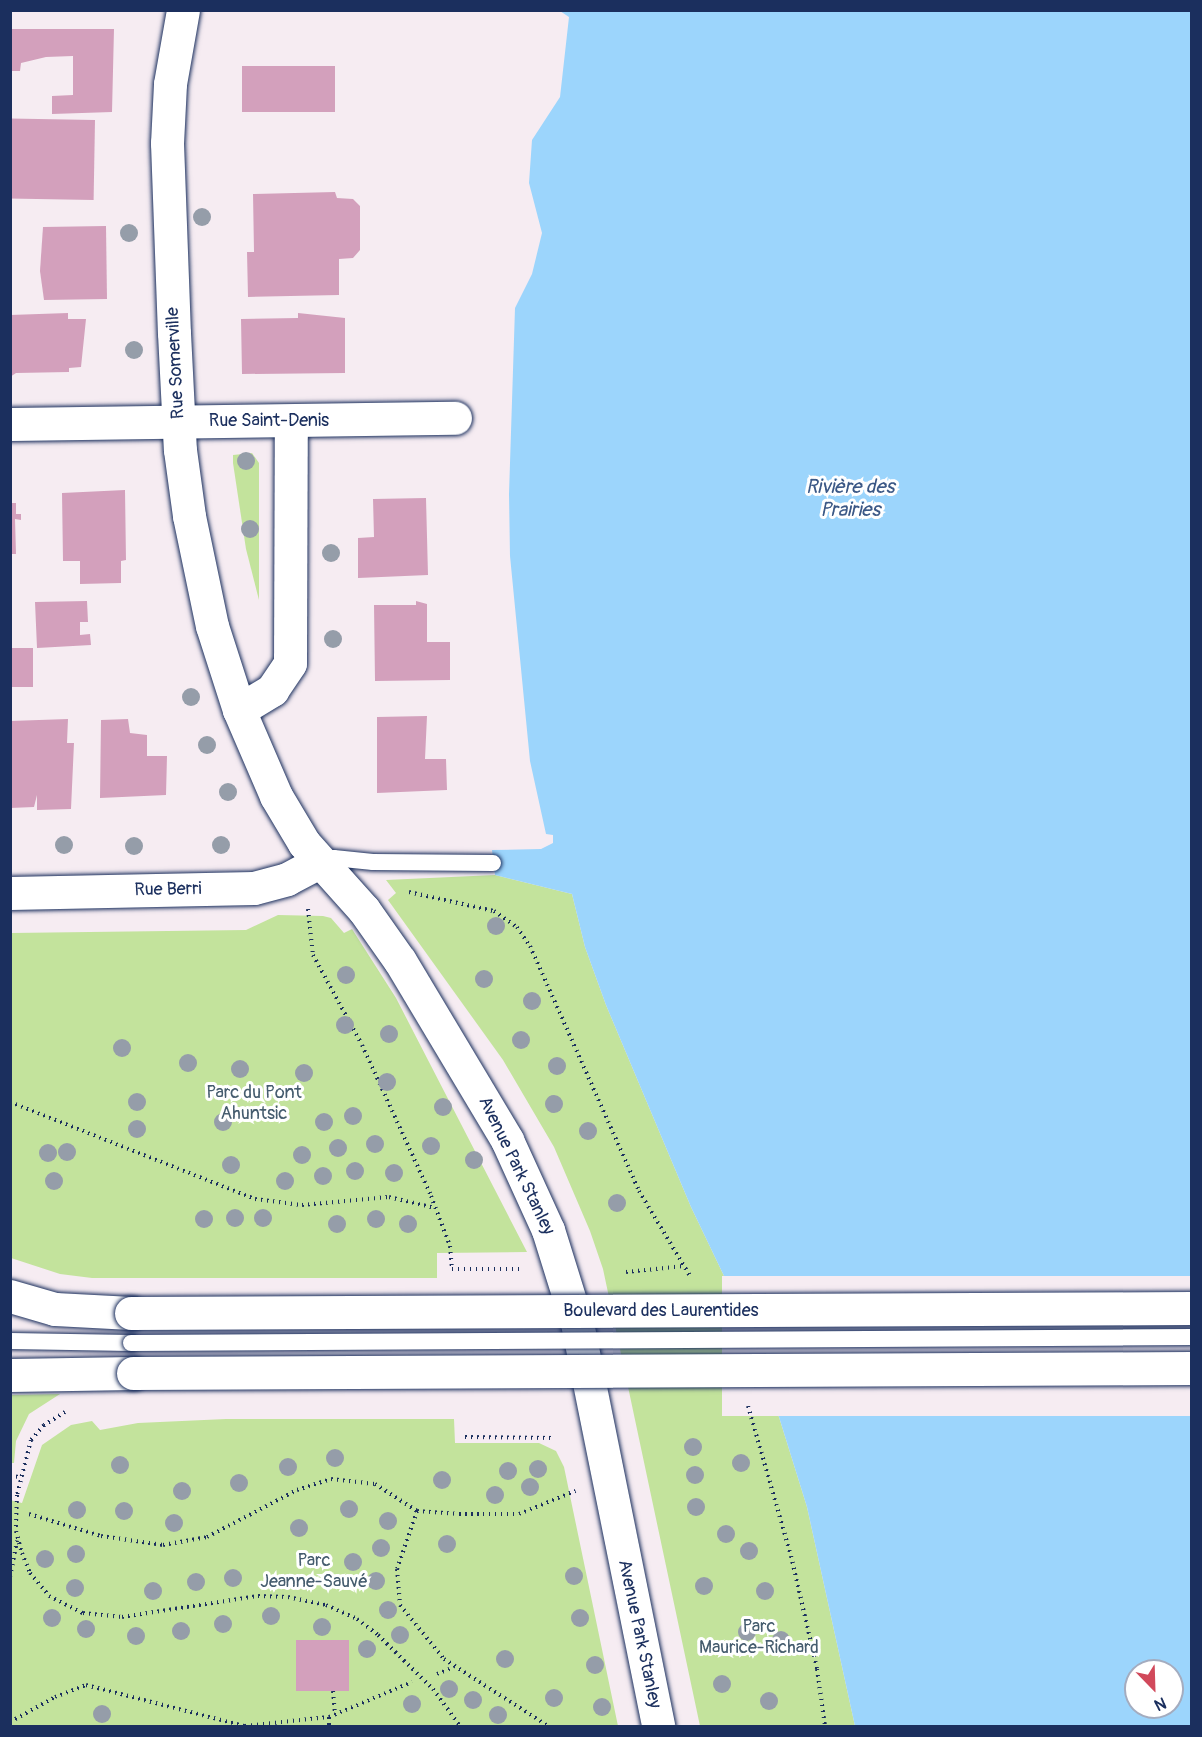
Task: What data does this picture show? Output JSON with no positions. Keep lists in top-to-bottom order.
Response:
{
  "streets": {
    "street": [
      "Rue Somerville",
      "Rue Saint-Denis",
      "Rue Berri",
      "Avenue Park Stanley",
      "Boulevard des Laurentides"
    ]
  },
  "crossings": [
    ["Rue Somerville", "Rue Saint-Denis"],
    ["Rue Somerville", "Rue Berri"],
    ["Rue Somerville", "Avenue Park Stanley"],
    ["Rue Berri", "Avenue Park Stanley"]
  ],
  "water": ["Rivière des Prairies"],
  "parks": ["Parc du Pont Ahuntsic", "Parc Jeanne-Sauvé", "Parc Maurice-Richard"],
  "north": "bottom right"
}
